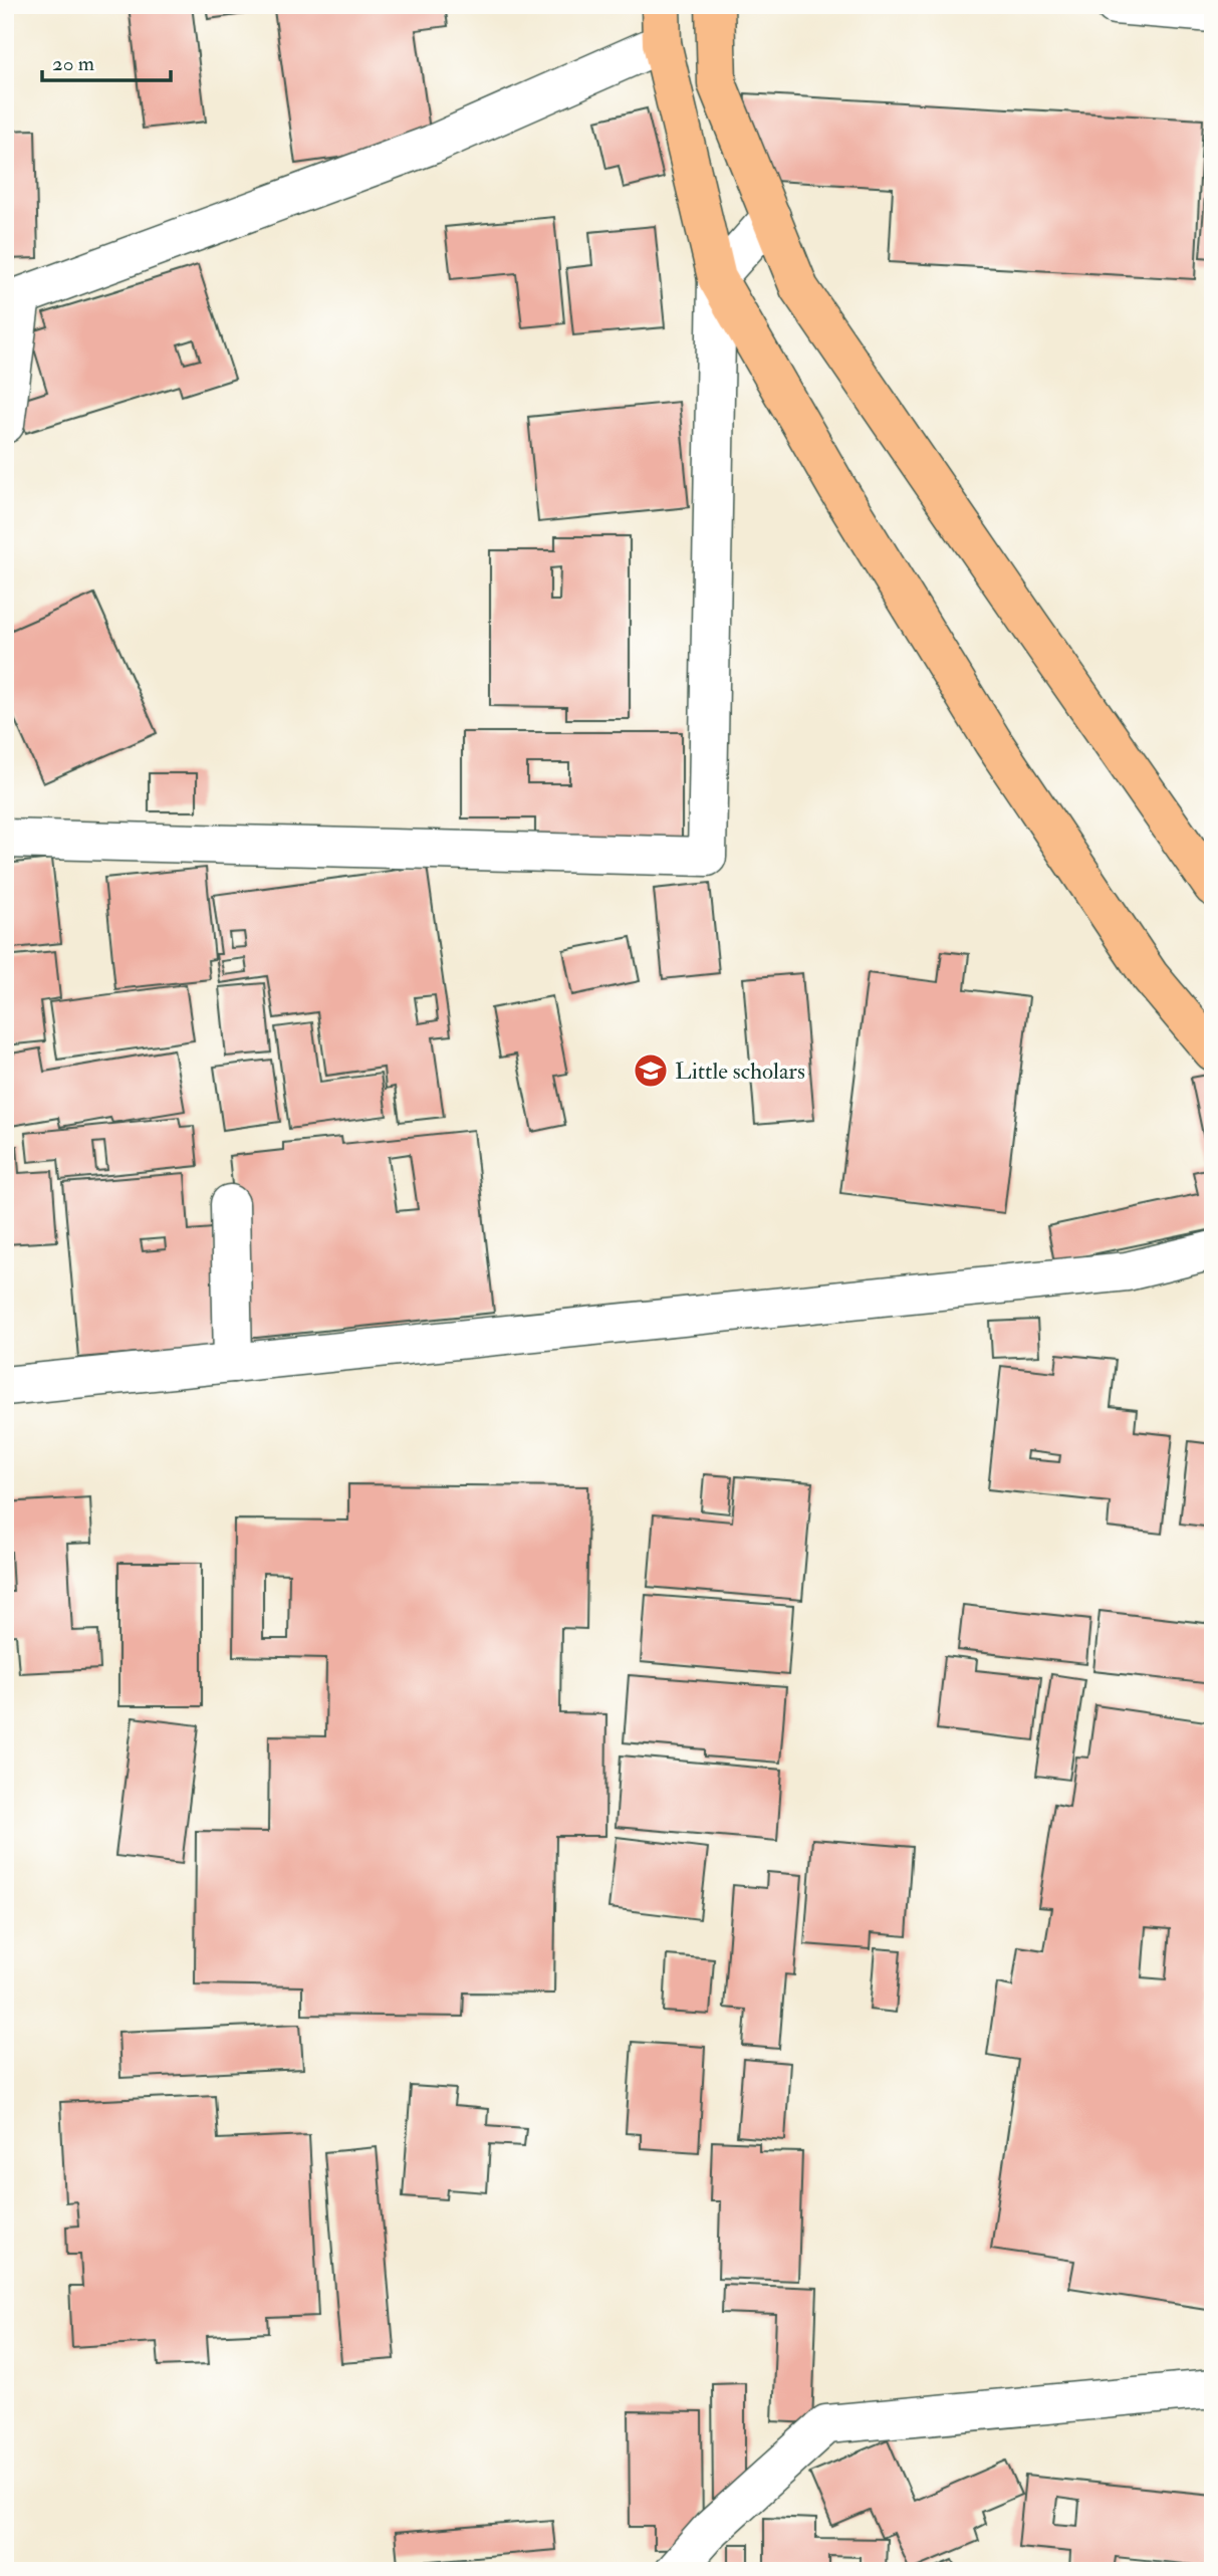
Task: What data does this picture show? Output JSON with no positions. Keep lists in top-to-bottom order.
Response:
{
  "places": {
    "school or university": ["Little scholars"]
  },
  "scale_bar": "20 m"
}
